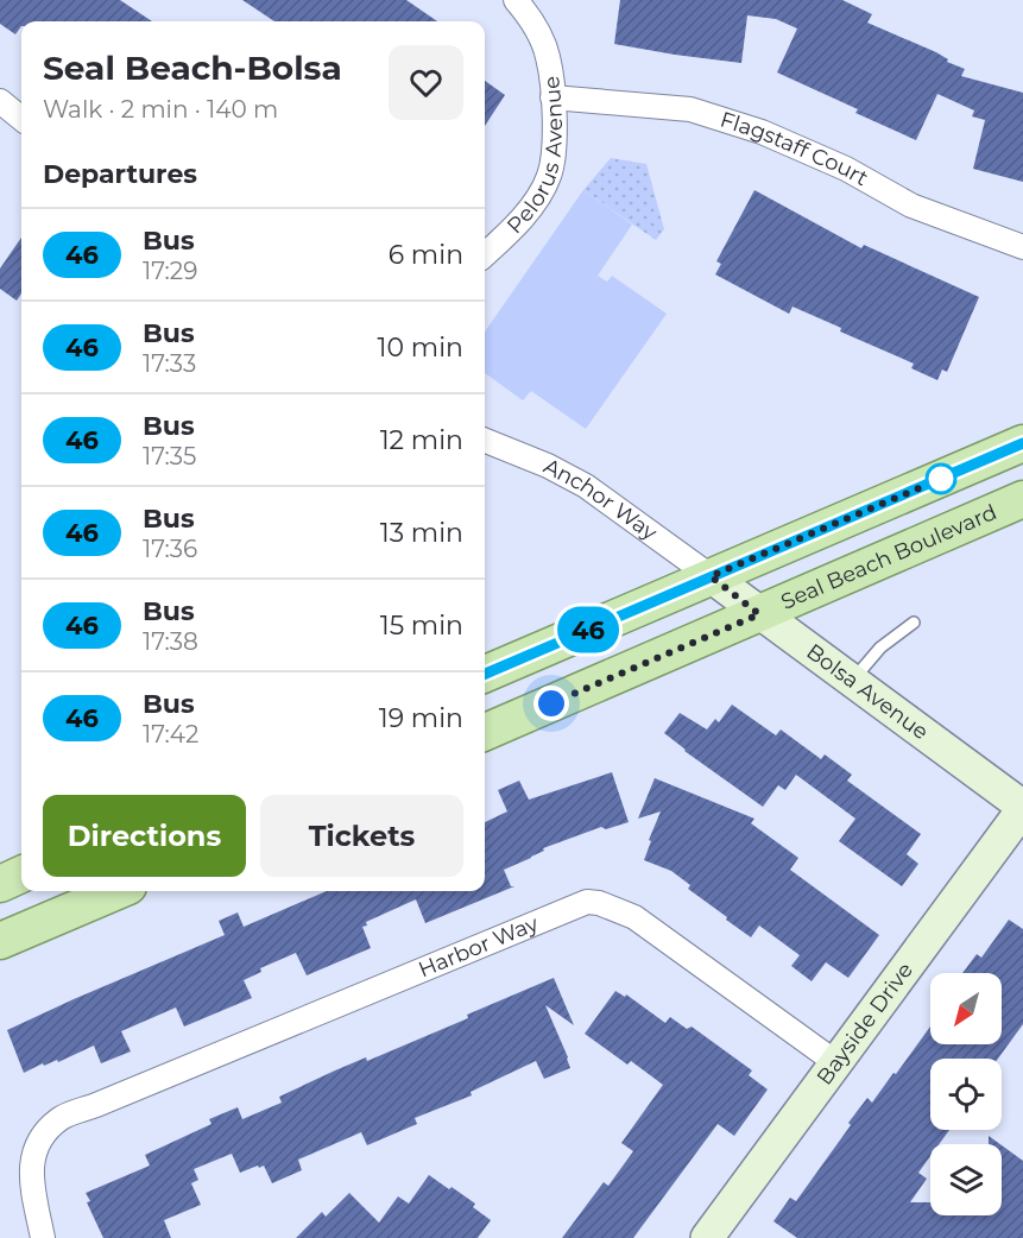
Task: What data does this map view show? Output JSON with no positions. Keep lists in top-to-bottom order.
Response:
{
  "streets": {
    "main road": ["Seal Beach Boulevard"],
    "street": [
      "Flagstaff Court",
      "Pelorus Avenue",
      "Anchor Way",
      "Bolsa Avenue",
      "Harbor Way",
      "Bayside Drive"
    ]
  },
  "crossings": [
    ["Flagstaff Court", "Pelorus Avenue"],
    ["Anchor Way", "Bolsa Avenue"],
    ["Seal Beach Boulevard", "Bolsa Avenue"],
    ["Bolsa Avenue", "Bayside Drive"],
    ["Harbor Way", "Bayside Drive"]
  ],
  "lines": ["bus line 46"],
  "north": "bottom left",
  "page": {
    "on_map": "46",
    "heading": [
      ["Seal Beach-Bolsa", "Walk · 2 min · 140 m"],
      "Departures"
    ],
    "list": [
      {
        "mark": "46",
        "name": "Bus",
        "note": "17:29",
        "value": "6 min"
      },
      {
        "mark": "46",
        "name": "Bus",
        "note": "17:33",
        "value": "10 min"
      },
      {
        "mark": "46",
        "name": "Bus",
        "note": "17:35",
        "value": "12 min"
      },
      {
        "mark": "46",
        "name": "Bus",
        "note": "17:36",
        "value": "13 min"
      },
      {
        "mark": "46",
        "name": "Bus",
        "note": "17:38",
        "value": "15 min"
      },
      {
        "mark": "46",
        "name": "Bus",
        "note": "17:42",
        "value": "19 min"
      }
    ],
    "buttons": ["Directions", "Tickets"]
  }
}
